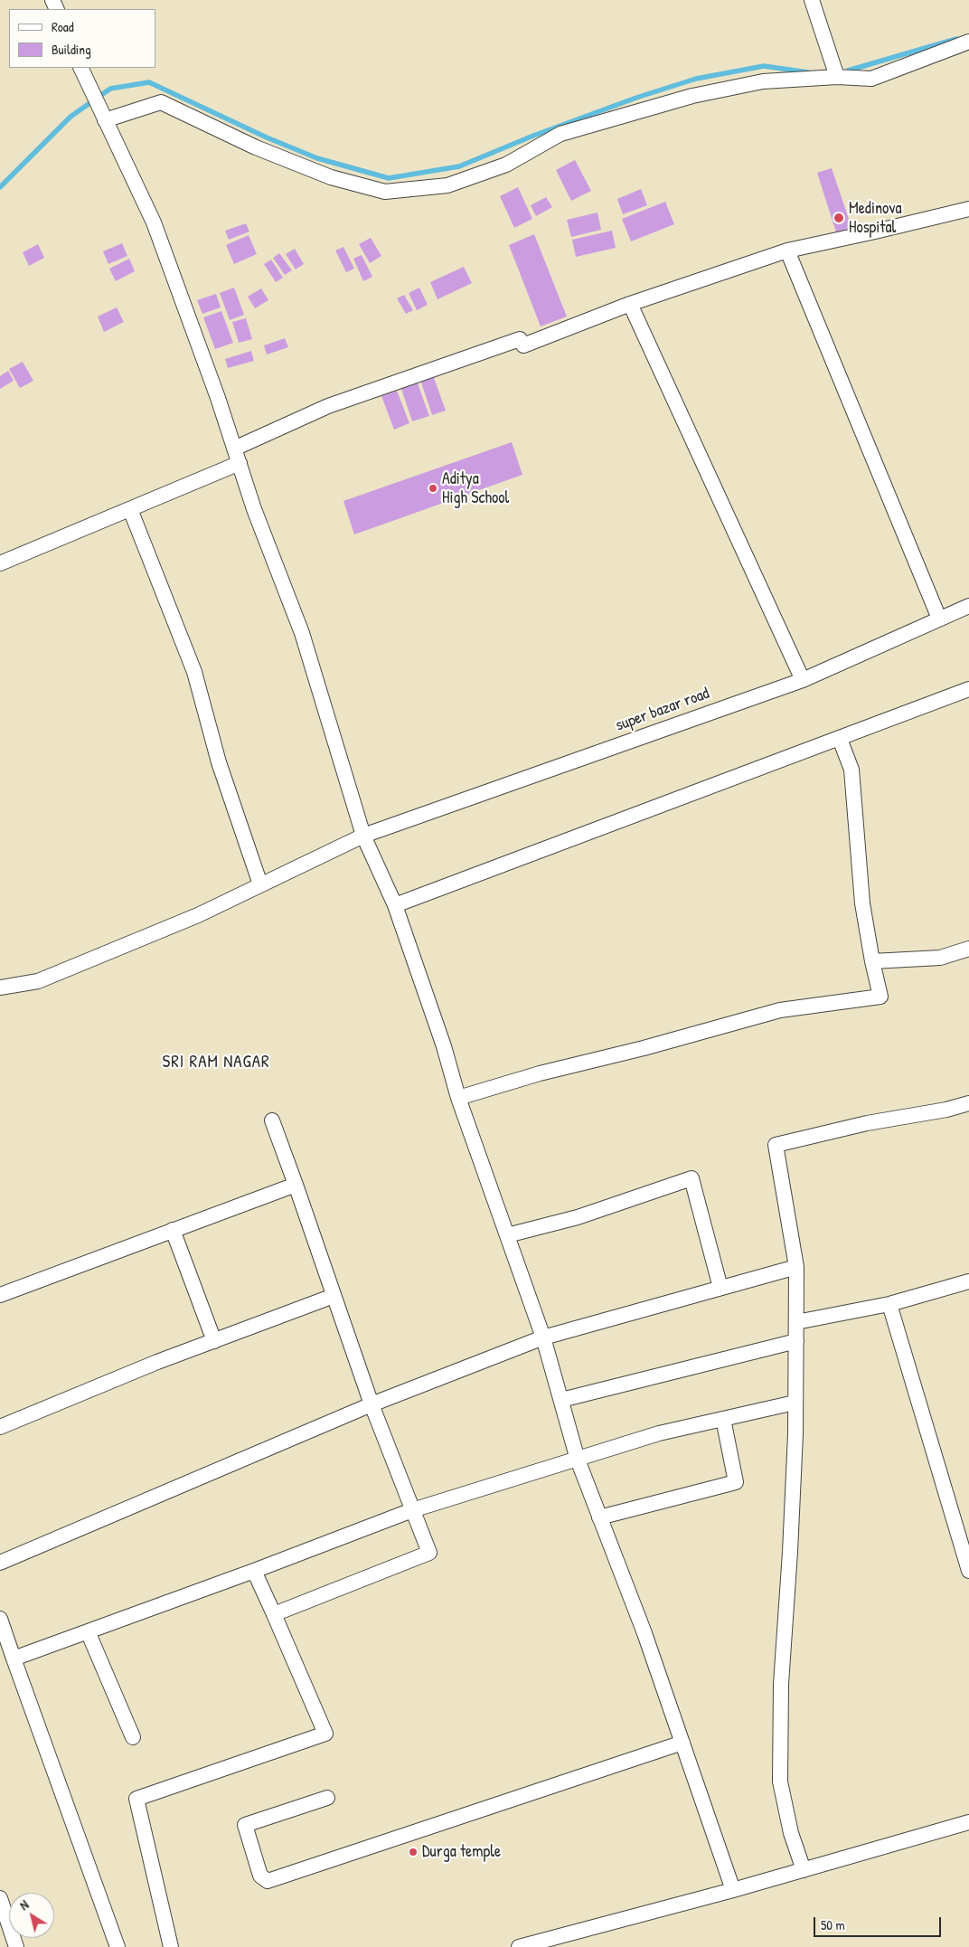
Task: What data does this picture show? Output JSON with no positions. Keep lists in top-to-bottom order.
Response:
{
  "streets": {
    "street": ["super bazar road"]
  },
  "districts": ["SRI RAM NAGAR"],
  "places": ["Medinova Hospital", "Aditya High School", "Durga temple"],
  "legend": ["Road", "Building"],
  "scale_bar": "50 m",
  "north": "top left"
}
